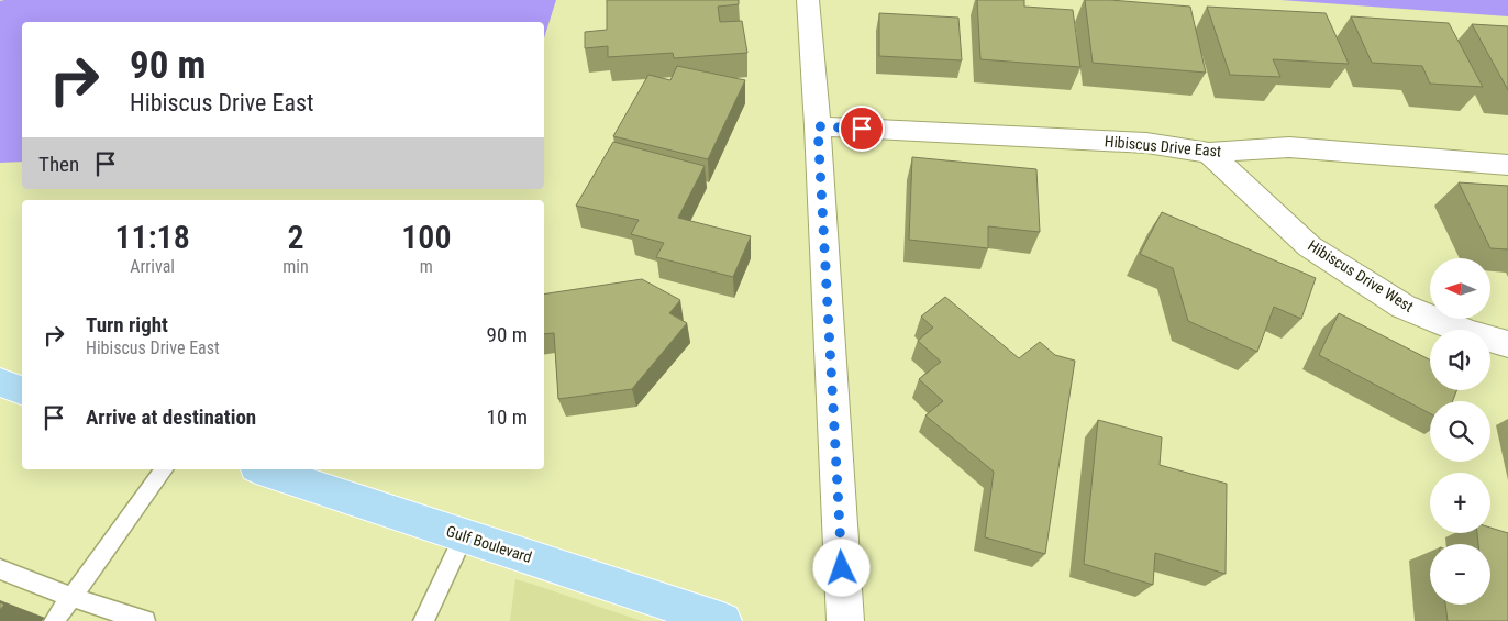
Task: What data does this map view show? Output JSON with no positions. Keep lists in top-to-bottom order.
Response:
{
  "streets": {
    "main road": ["Gulf Boulevard"],
    "street": ["Hibiscus Drive East", "Hibiscus Drive West"]
  },
  "crossings": [
    ["Hibiscus Drive East", "Hibiscus Drive West"]
  ],
  "north": "left",
  "page": {
    "turn": ["90 m", "Hibiscus Drive East"],
    "then": "Then",
    "eta": [
      "11:18",
      "Arrival",
      "2",
      "min",
      "100",
      "m"
    ],
    "map_buttons": ["+", "−"],
    "list": [
      {
        "name": "Turn right",
        "note": "Hibiscus Drive East",
        "value": "90 m"
      },
      {
        "name": "Arrive at destination",
        "value": "10 m"
      }
    ]
  }
}
